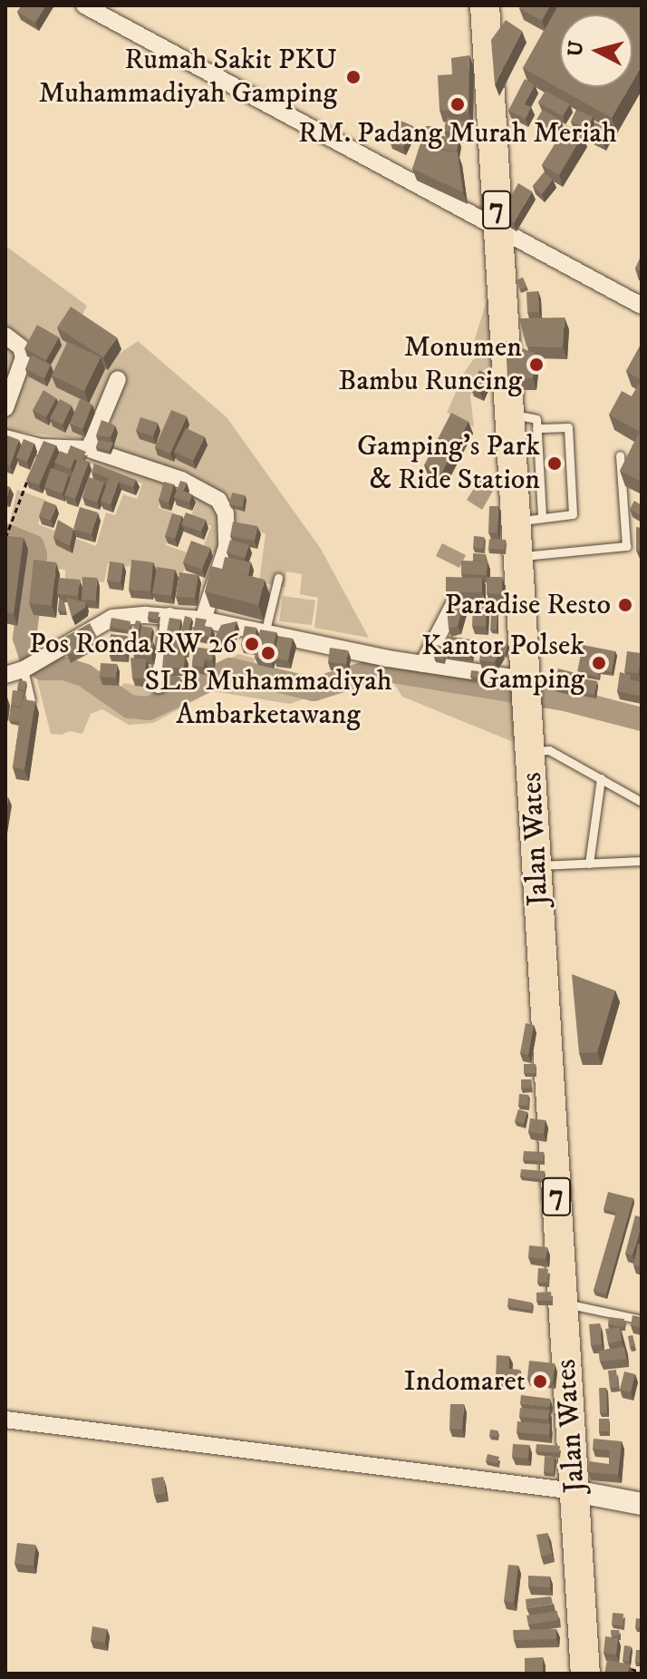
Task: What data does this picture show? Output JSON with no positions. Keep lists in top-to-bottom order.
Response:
{
  "streets": {
    "highway": ["7", "Jalan Wates"]
  },
  "places": [
    "Rumah Sakit PKU Muhammadiyah Gamping",
    "RM. Padang Murah Meriah",
    "Monumen Bambu Runcing",
    "Gamping's Park & Ride Station",
    "Paradise Resto",
    "Pos Ronda RW 26",
    "SLB Muhammadiyah Ambarketawang",
    "Kantor Polsek Gamping",
    "Indomaret"
  ],
  "north": "left"
}
